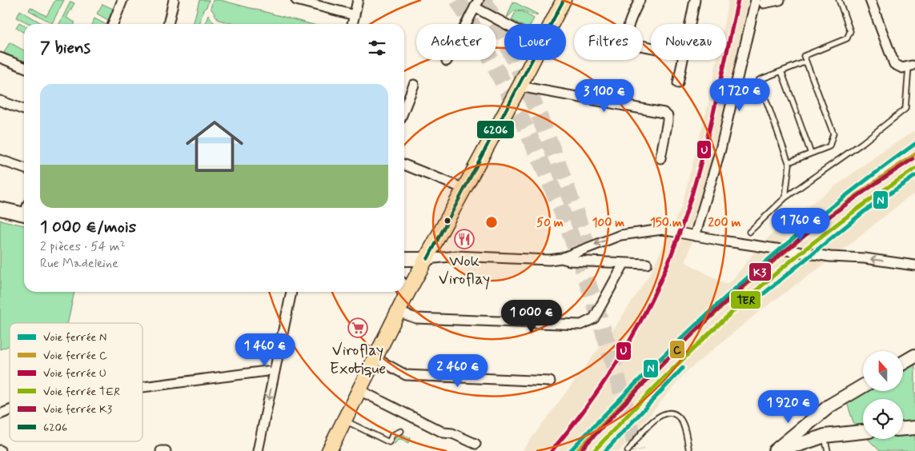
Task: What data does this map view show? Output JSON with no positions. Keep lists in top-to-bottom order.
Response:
{
  "places": {
    "restaurant": ["Wok Viroflay"],
    "supermarket": ["Viroflay Exotique"]
  },
  "lines": [
    "rail line U",
    "transit line 6206",
    "rail line N",
    "rail line C",
    "rail line K3",
    "rail line TER"
  ],
  "legend": [
    "Voie ferrée N",
    "Voie ferrée C",
    "Voie ferrée U",
    "Voie ferrée TER",
    "Voie ferrée K3",
    "6206"
  ],
  "north": "top",
  "page": {
    "chip": [
      "Acheter",
      "Louer",
      "Filtres",
      "Nouveau"
    ],
    "heading": "7 biens",
    "list": [
      {
        "name": "1 000 €/mois",
        "note": "2 pièces · 54 m² · Rue Madeleine"
      }
    ],
    "price": [
      "1 720 €",
      "3 100 €",
      "1 760 €",
      "1 000 €",
      "1 460 €",
      "2 460 €",
      "1 920 €"
    ]
  },
  "rings": [
    "50 m",
    "100 m",
    "150 m",
    "200 m"
  ]
}
